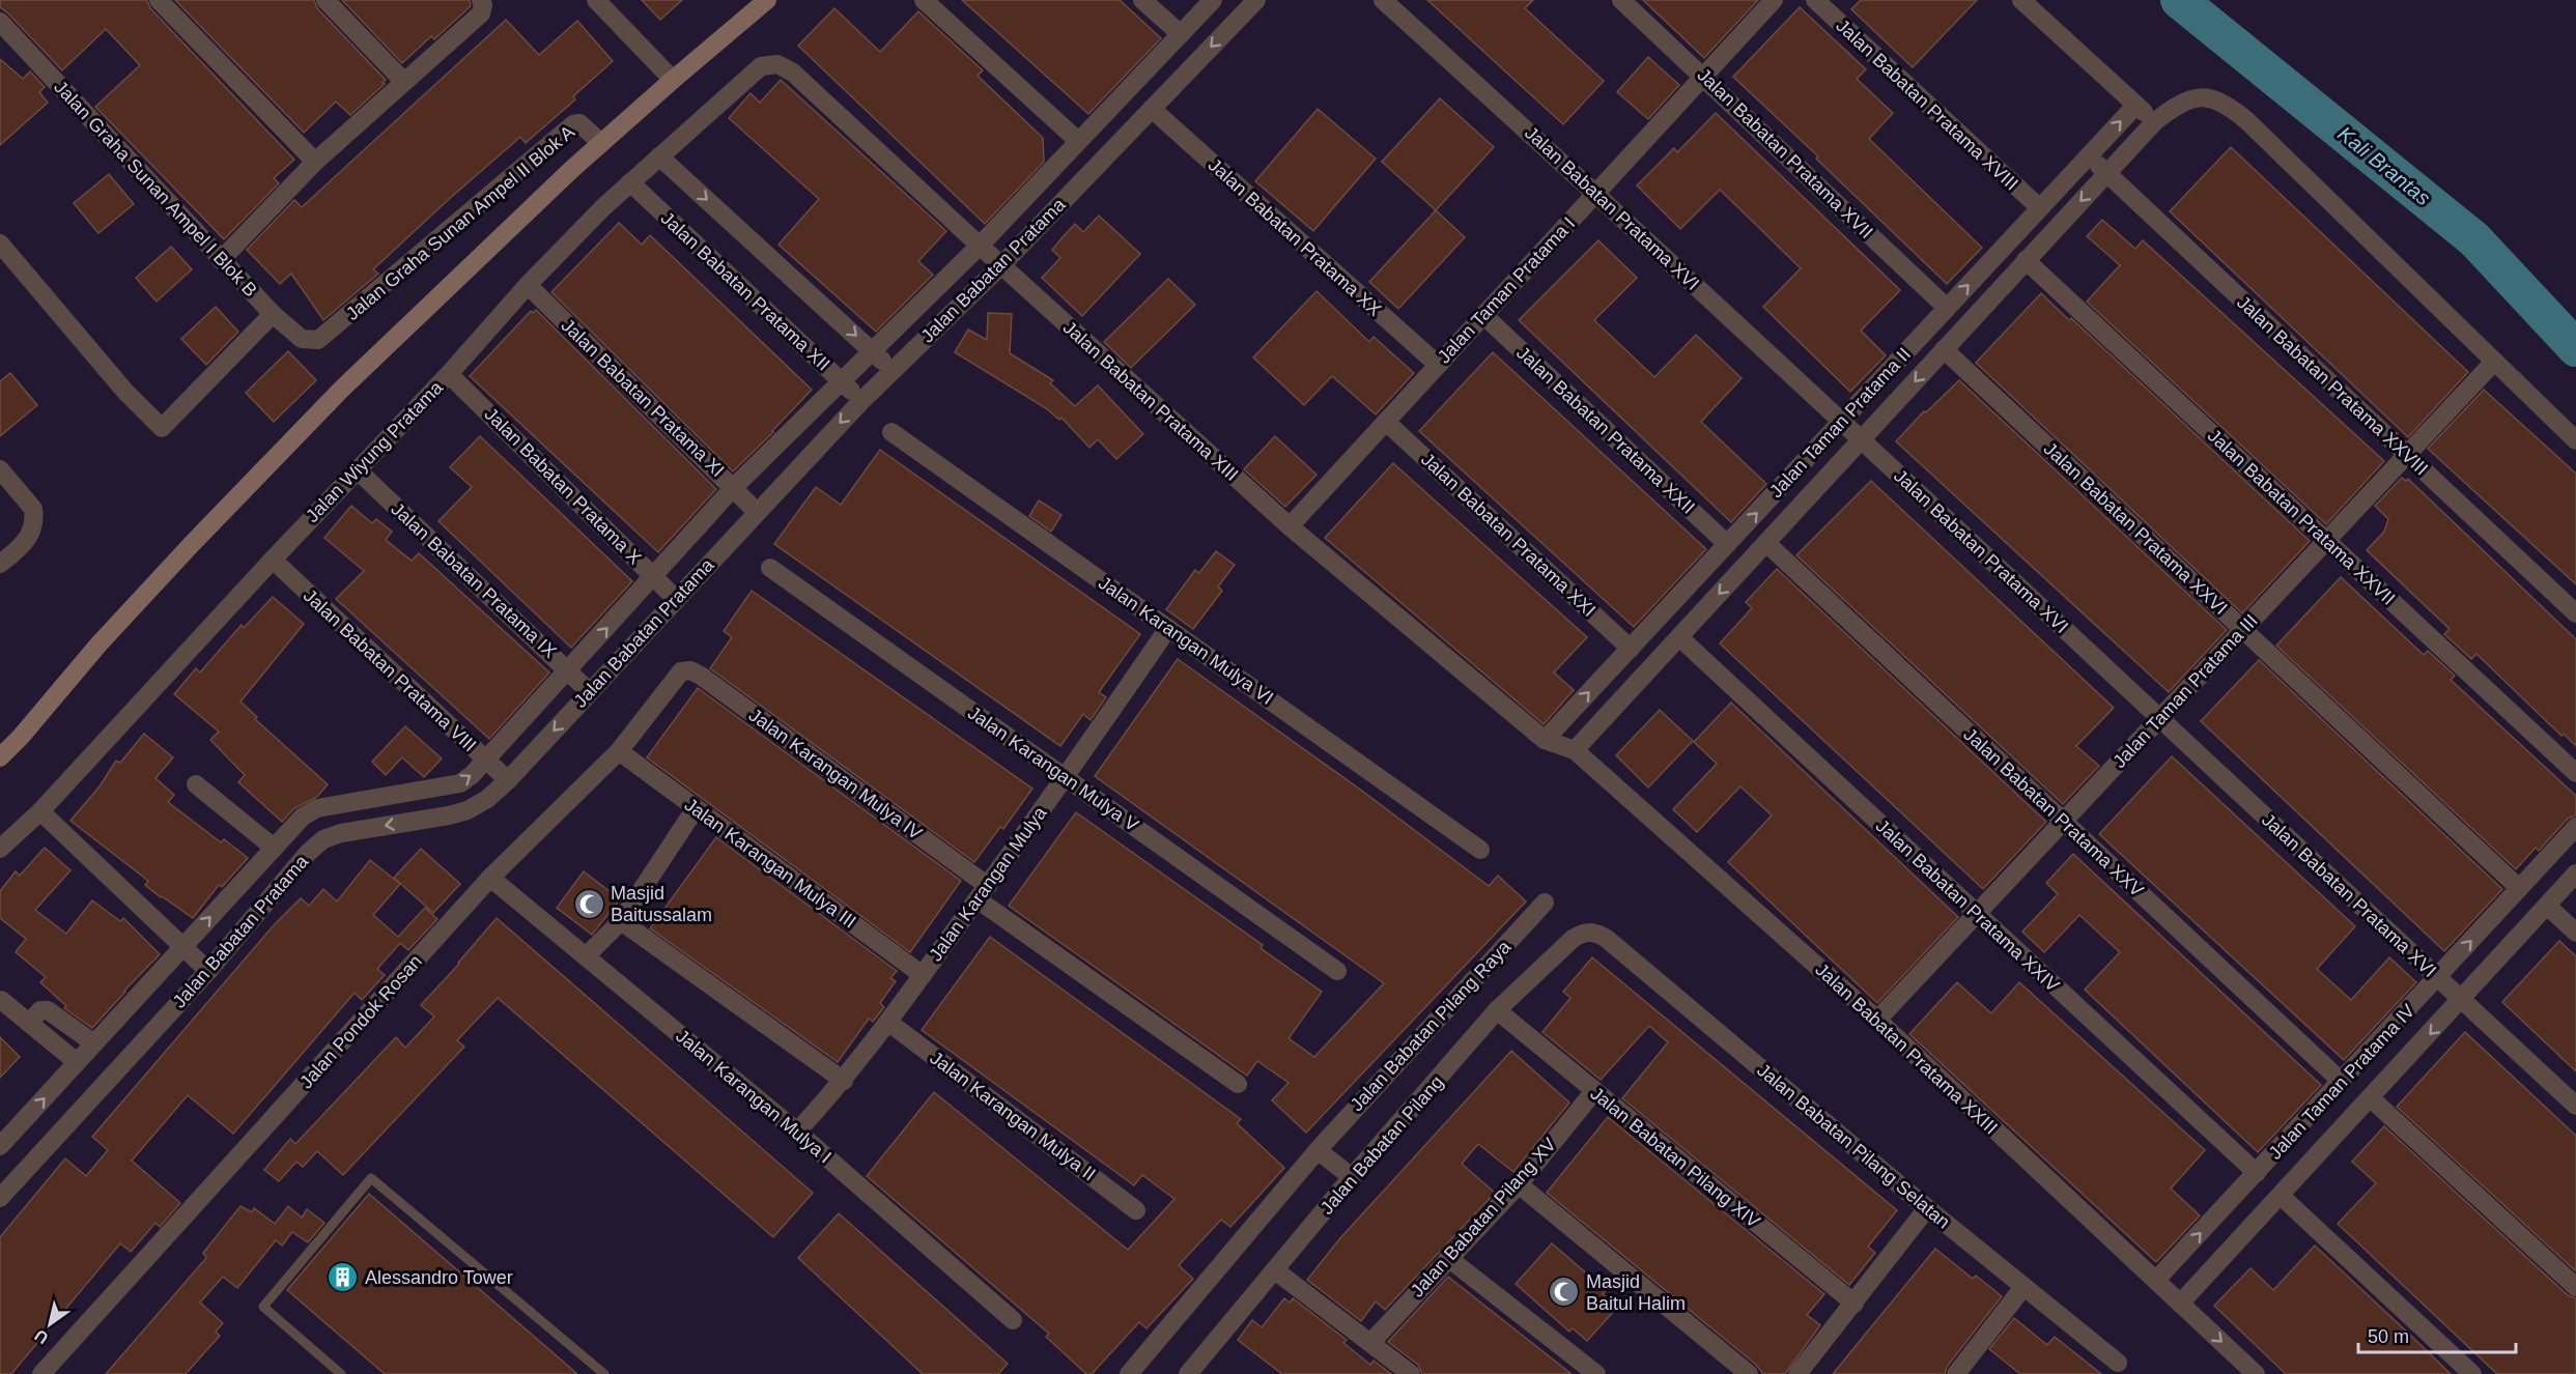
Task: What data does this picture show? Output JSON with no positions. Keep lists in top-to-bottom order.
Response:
{
  "streets": {
    "street": [
      "Jalan Babatan Pratama XVIII",
      "Jalan Babatan Pratama XVII",
      "Jalan Graha Sunan Ampel I Blok B",
      "Jalan Babatan Pratama XVI",
      "Jalan Graha Sunan Ampel II Blok A",
      "Jalan Babatan Pratama XX",
      "Jalan Babatan Pratama",
      "Jalan Taman Pratama I",
      "Jalan Babatan Pratama XII",
      "Jalan Babatan Pratama XXVIII",
      "Jalan Babatan Pratama XI",
      "Jalan Babatan Pratama XIII",
      "Jalan Taman Pratama II",
      "Jalan Babatan Pratama XXII",
      "Jalan Wiyung Pratama",
      "Jalan Babatan Pratama X",
      "Jalan Babatan Pratama XXVII",
      "Jalan Babatan Pratama XXVI",
      "Jalan Babatan Pratama XXI",
      "Jalan Babatan Pratama IX",
      "Jalan Karangan Mulya VI",
      "Jalan Babatan Pratama VIII",
      "Jalan Taman Pratama III",
      "Jalan Karangan Mulya V",
      "Jalan Karangan Mulya IV",
      "Jalan Babatan Pratama XXV",
      "Jalan Karangan Mulya III",
      "Jalan Karangan Mulya",
      "Jalan Babatan Pratama XXIV",
      "Jalan Pondok Rosan",
      "Jalan Babatan Pilang Raya",
      "Jalan Babatan Pratama XXIII",
      "Jalan Taman Pratama IV",
      "Jalan Karangan Mulya I",
      "Jalan Karangan Mulya II",
      "Jalan Babatan Pilang",
      "Jalan Babatan Pilang Selatan",
      "Jalan Babatan Pilang XIV",
      "Jalan Babatan Pilang XV"
    ]
  },
  "crossings": [
    ["Jalan Babatan Pratama XVIII", "Jalan Taman Pratama II"],
    ["Jalan Babatan Pratama XVII", "Jalan Taman Pratama I"],
    ["Jalan Babatan Pratama XVII", "Jalan Taman Pratama II"],
    ["Jalan Graha Sunan Ampel I Blok B", "Jalan Graha Sunan Ampel II Blok A"],
    ["Jalan Babatan Pratama XVI", "Jalan Taman Pratama I"],
    ["Jalan Babatan Pratama XVI", "Jalan Taman Pratama II"],
    ["Jalan Babatan Pratama XVI", "Jalan Taman Pratama III"],
    ["Jalan Babatan Pratama XVI", "Jalan Taman Pratama IV"],
    ["Jalan Babatan Pratama XX", "Jalan Babatan Pratama"],
    ["Jalan Babatan Pratama XX", "Jalan Taman Pratama I"],
    ["Jalan Babatan Pratama", "Jalan Babatan Pratama XII"],
    ["Jalan Babatan Pratama", "Jalan Babatan Pratama XI"],
    ["Jalan Babatan Pratama", "Jalan Babatan Pratama XIII"],
    ["Jalan Babatan Pratama", "Jalan Babatan Pratama X"],
    ["Jalan Babatan Pratama", "Jalan Babatan Pratama IX"],
    ["Jalan Babatan Pratama", "Jalan Babatan Pratama VIII"],
    ["Jalan Taman Pratama I", "Jalan Babatan Pratama XIII"],
    ["Jalan Taman Pratama I", "Jalan Babatan Pratama XXII"],
    ["Jalan Taman Pratama I", "Jalan Babatan Pratama XXI"],
    ["Jalan Babatan Pratama XII", "Jalan Wiyung Pratama"],
    ["Jalan Babatan Pratama XXVIII", "Jalan Taman Pratama II"],
    ["Jalan Babatan Pratama XXVIII", "Jalan Taman Pratama III"],
    ["Jalan Babatan Pratama XI", "Jalan Wiyung Pratama"],
    ["Jalan Babatan Pratama XIII", "Jalan Taman Pratama II"],
    ["Jalan Babatan Pratama XIII", "Jalan Wiyung Pratama"],
    ["Jalan Babatan Pratama XIII", "Jalan Babatan Pratama XXIII"],
    ["Jalan Taman Pratama II", "Jalan Babatan Pratama XXII"],
    ["Jalan Taman Pratama II", "Jalan Babatan Pratama XXVII"],
    ["Jalan Taman Pratama II", "Jalan Babatan Pratama XXVI"],
    ["Jalan Taman Pratama II", "Jalan Babatan Pratama XXI"],
    ["Jalan Taman Pratama II", "Jalan Babatan Pratama XXV"],
    ["Jalan Taman Pratama II", "Jalan Babatan Pratama XXIV"],
    ["Jalan Taman Pratama II", "Jalan Babatan Pratama XXIII"],
    ["Jalan Wiyung Pratama", "Jalan Babatan Pratama X"],
    ["Jalan Wiyung Pratama", "Jalan Babatan Pratama IX"],
    ["Jalan Wiyung Pratama", "Jalan Babatan Pratama VIII"],
    ["Jalan Babatan Pratama XXVII", "Jalan Taman Pratama III"],
    ["Jalan Babatan Pratama XXVI", "Jalan Taman Pratama III"],
    ["Jalan Babatan Pratama XXVI", "Jalan Taman Pratama IV"],
    ["Jalan Karangan Mulya VI", "Jalan Karangan Mulya"],
    ["Jalan Taman Pratama III", "Jalan Babatan Pratama XXV"],
    ["Jalan Taman Pratama III", "Jalan Babatan Pratama XXIV"],
    ["Jalan Taman Pratama III", "Jalan Babatan Pratama XXIII"],
    ["Jalan Karangan Mulya V", "Jalan Karangan Mulya"],
    ["Jalan Karangan Mulya IV", "Jalan Karangan Mulya"],
    ["Jalan Karangan Mulya IV", "Jalan Pondok Rosan"],
    ["Jalan Babatan Pratama XXV", "Jalan Taman Pratama IV"],
    ["Jalan Karangan Mulya III", "Jalan Karangan Mulya"],
    ["Jalan Karangan Mulya III", "Jalan Pondok Rosan"],
    ["Jalan Karangan Mulya", "Jalan Karangan Mulya I"],
    ["Jalan Karangan Mulya", "Jalan Karangan Mulya II"],
    ["Jalan Babatan Pratama XXIV", "Jalan Taman Pratama IV"],
    ["Jalan Pondok Rosan", "Jalan Karangan Mulya I"],
    ["Jalan Babatan Pratama XXIII", "Jalan Taman Pratama IV"],
    ["Jalan Babatan Pilang", "Jalan Babatan Pilang Selatan"],
    ["Jalan Babatan Pilang", "Jalan Babatan Pilang XIV"],
    ["Jalan Babatan Pilang XIV", "Jalan Babatan Pilang XV"]
  ],
  "water": ["Kali Brantas"],
  "places": {
    "mosque": ["Masjid Baitussalam", "Masjid Baitul Halim"],
    "building": ["Alessandro Tower"]
  },
  "scale_bar": "50 m",
  "north": "bottom left"
}
